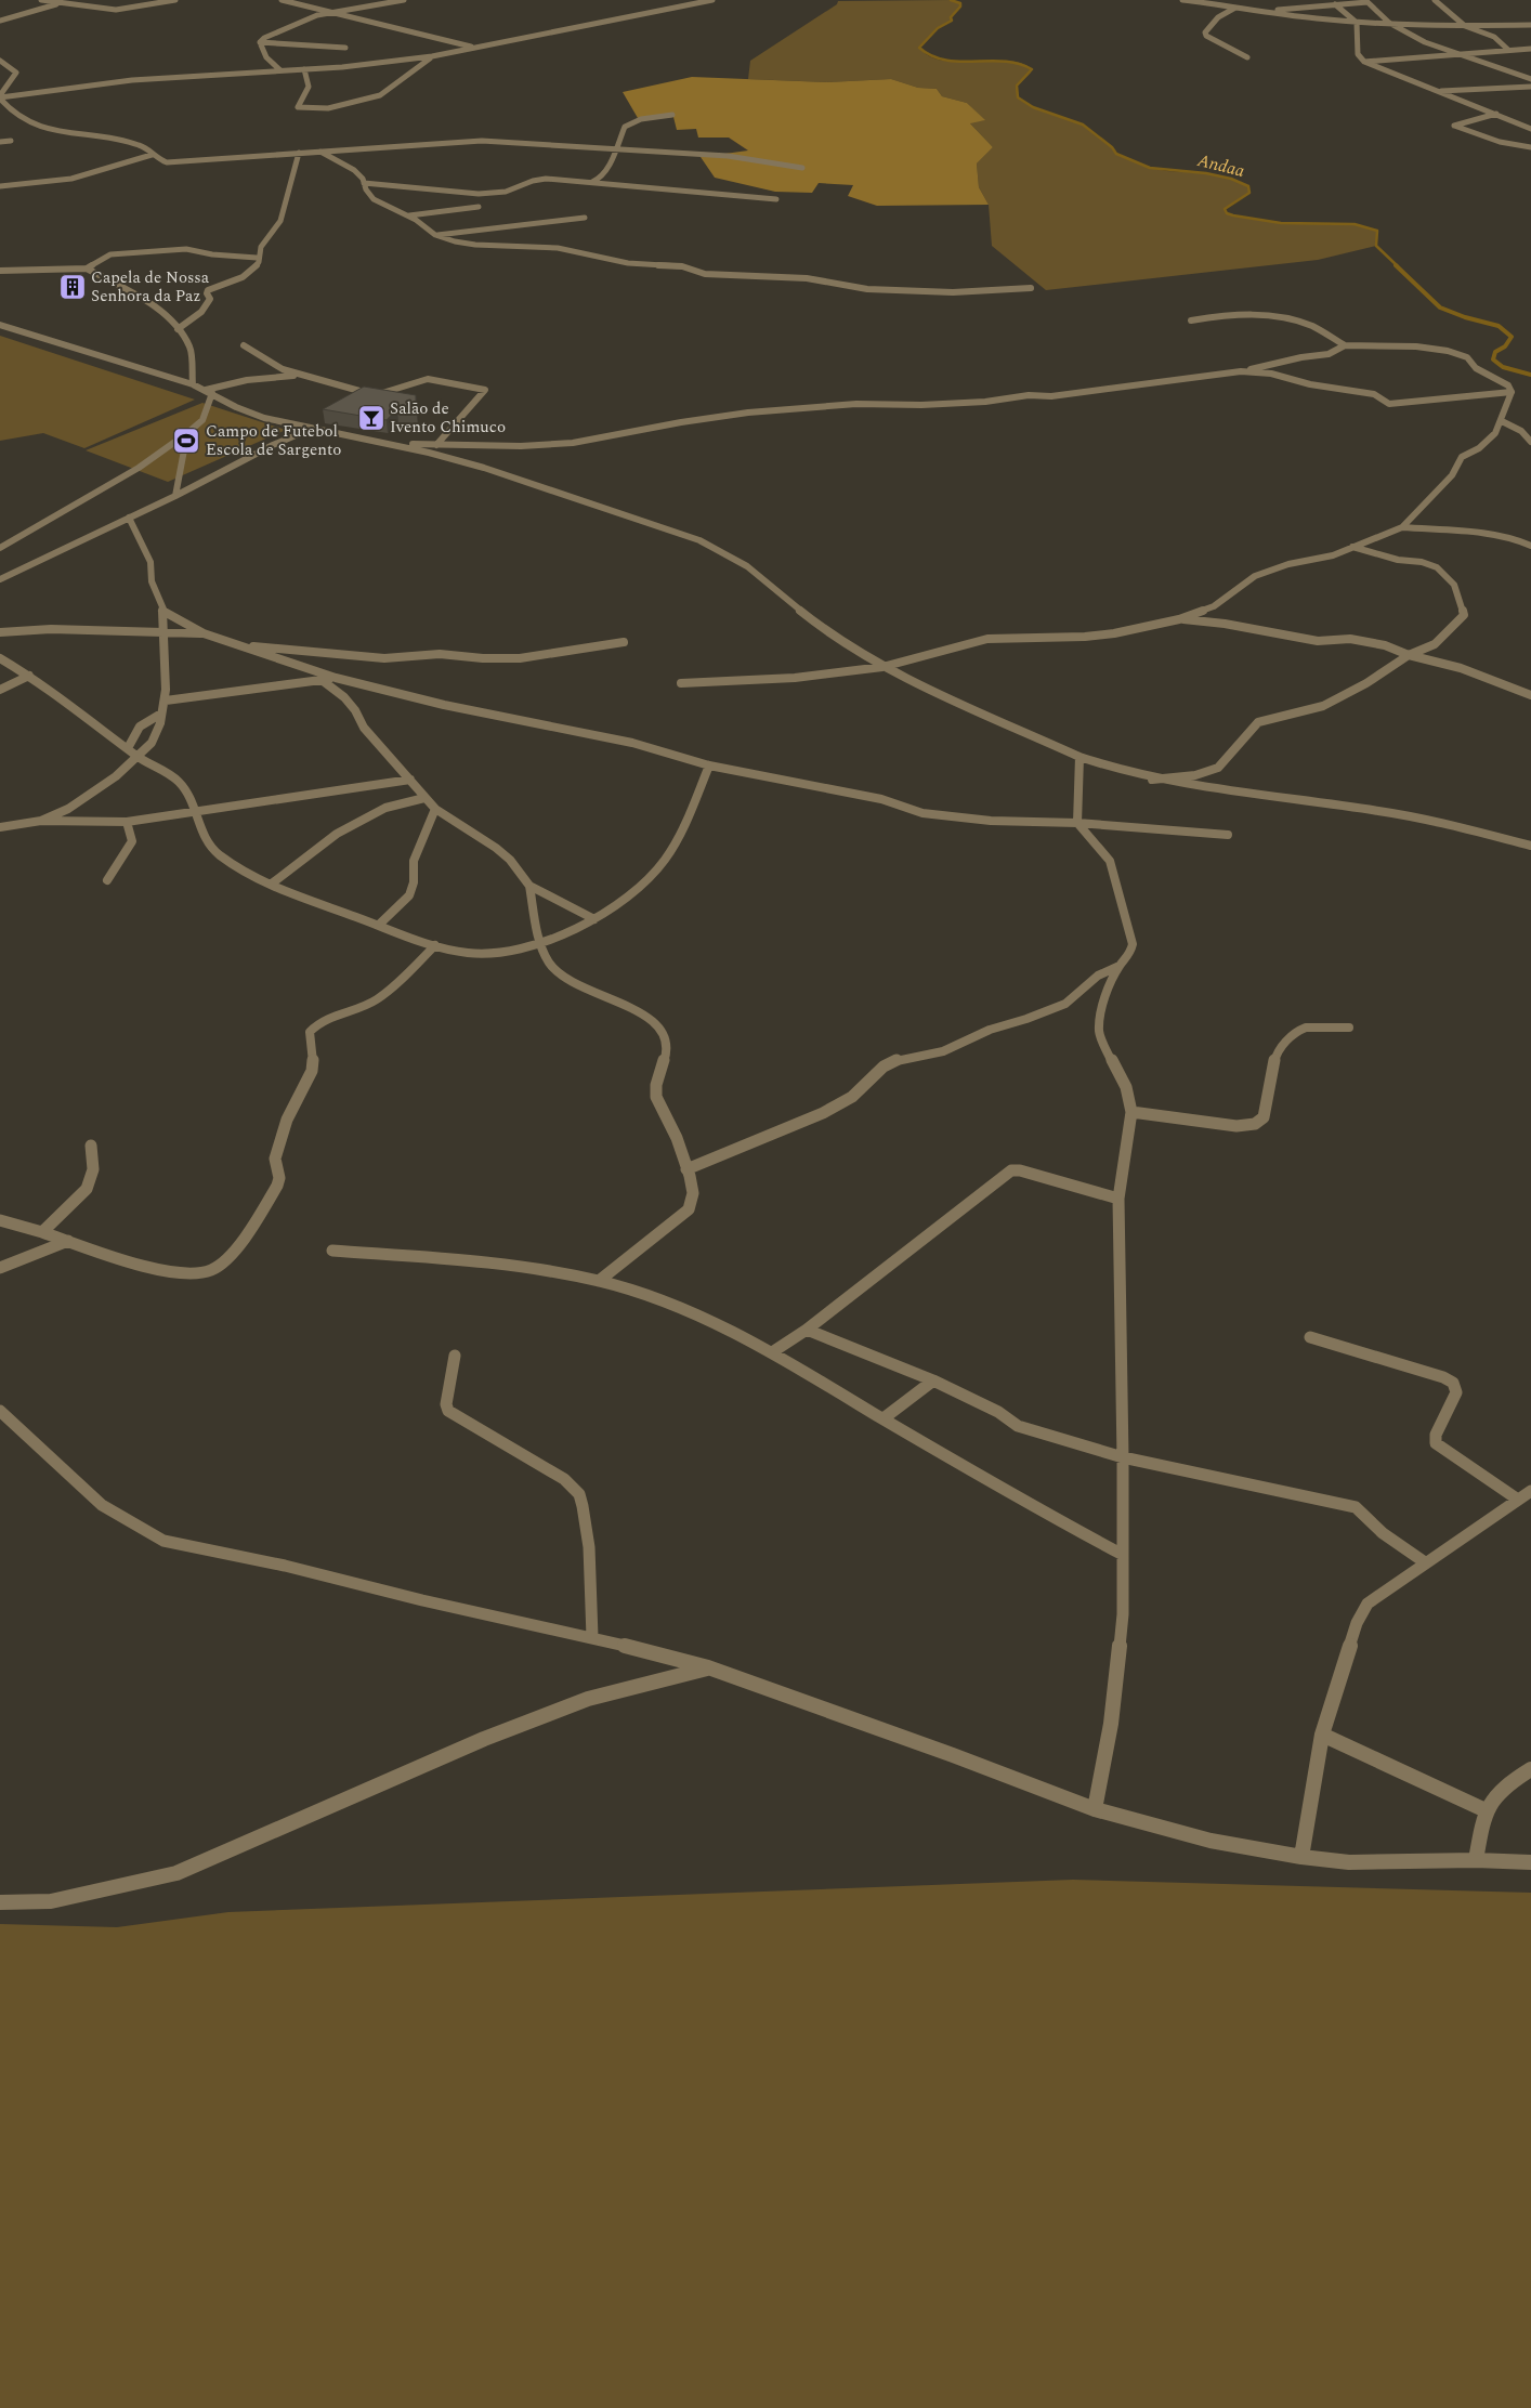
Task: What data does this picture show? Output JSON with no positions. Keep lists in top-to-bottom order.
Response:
{
  "water": ["Andaa"],
  "places": {
    "building": ["Capela de Nossa Senhora da Paz"],
    "bar": ["Salão de Ivento Chimuco"],
    "sports": ["Campo de Futebol Escola de Sargento"]
  }
}
